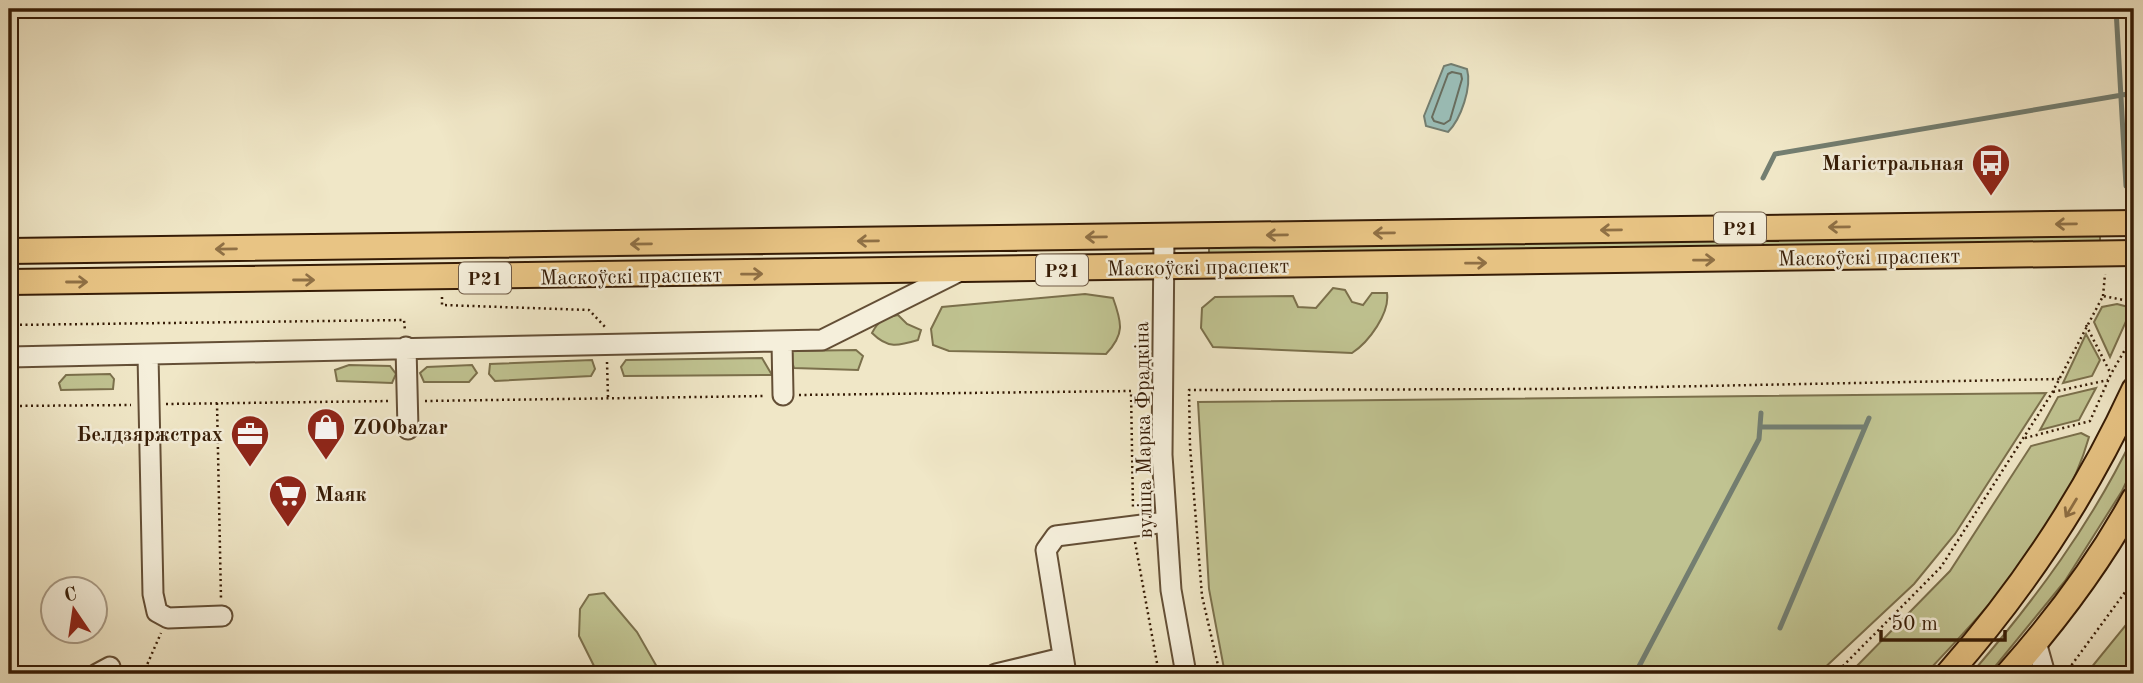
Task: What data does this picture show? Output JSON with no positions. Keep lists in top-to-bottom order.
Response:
{
  "streets": {
    "main road": ["Р21", "Маскоўскі праспект"],
    "street": ["вуліца Марка Фрадкіна"]
  },
  "crossings": [
    ["Маскоўскі праспект", "вуліца Марка Фрадкіна"]
  ],
  "places": {
    "bus stop": ["Магістральная"],
    "shop": ["ZOObazar"],
    "office": ["Белдзяржстрах"],
    "supermarket": ["Маяк"]
  },
  "scale_bar": "50 m",
  "north": "top"
}
